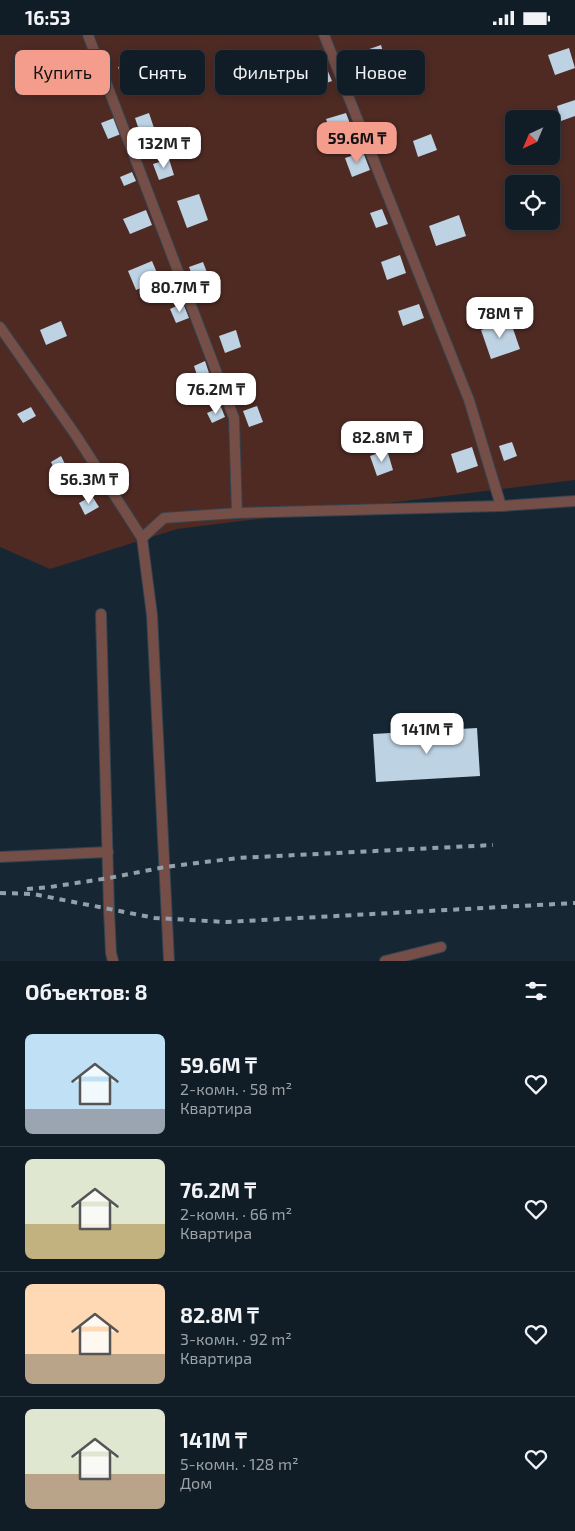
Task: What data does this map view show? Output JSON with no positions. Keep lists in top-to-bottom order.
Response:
{
  "north": "bottom left",
  "page": {
    "status": "16:53",
    "chip": [
      "Купить",
      "Снять",
      "Фильтры",
      "Новое"
    ],
    "price": [
      "59.6M ₸",
      "132M ₸",
      "80.7M ₸",
      "78M ₸",
      "76.2M ₸",
      "82.8M ₸",
      "56.3M ₸",
      "141M ₸"
    ],
    "heading": "Объектов: 8",
    "list": [
      {
        "name": "59.6M ₸",
        "note": "2-комн. · 58 m² · Квартира"
      },
      {
        "name": "76.2M ₸",
        "note": "2-комн. · 66 m² · Квартира"
      },
      {
        "name": "82.8M ₸",
        "note": "3-комн. · 92 m² · Квартира"
      },
      {
        "name": "141M ₸",
        "note": "5-комн. · 128 m² · Дом"
      }
    ]
  }
}
